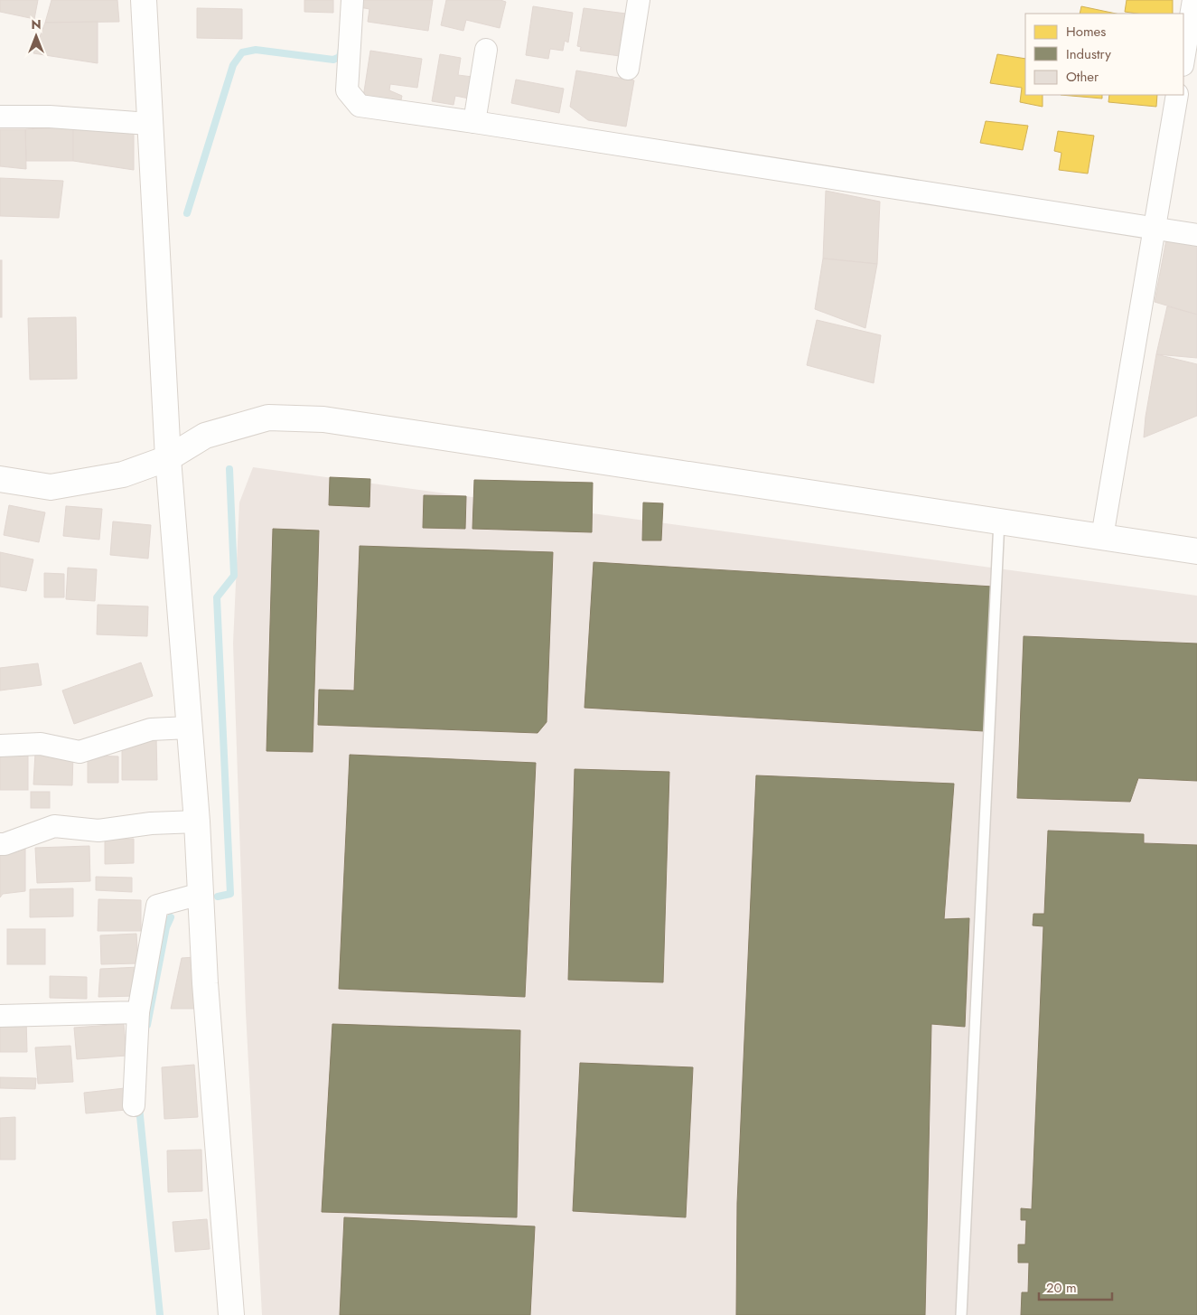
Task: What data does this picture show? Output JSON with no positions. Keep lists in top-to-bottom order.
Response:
{
  "legend": ["Homes", "Industry", "Other"],
  "scale_bar": "20 m",
  "north": "top"
}
